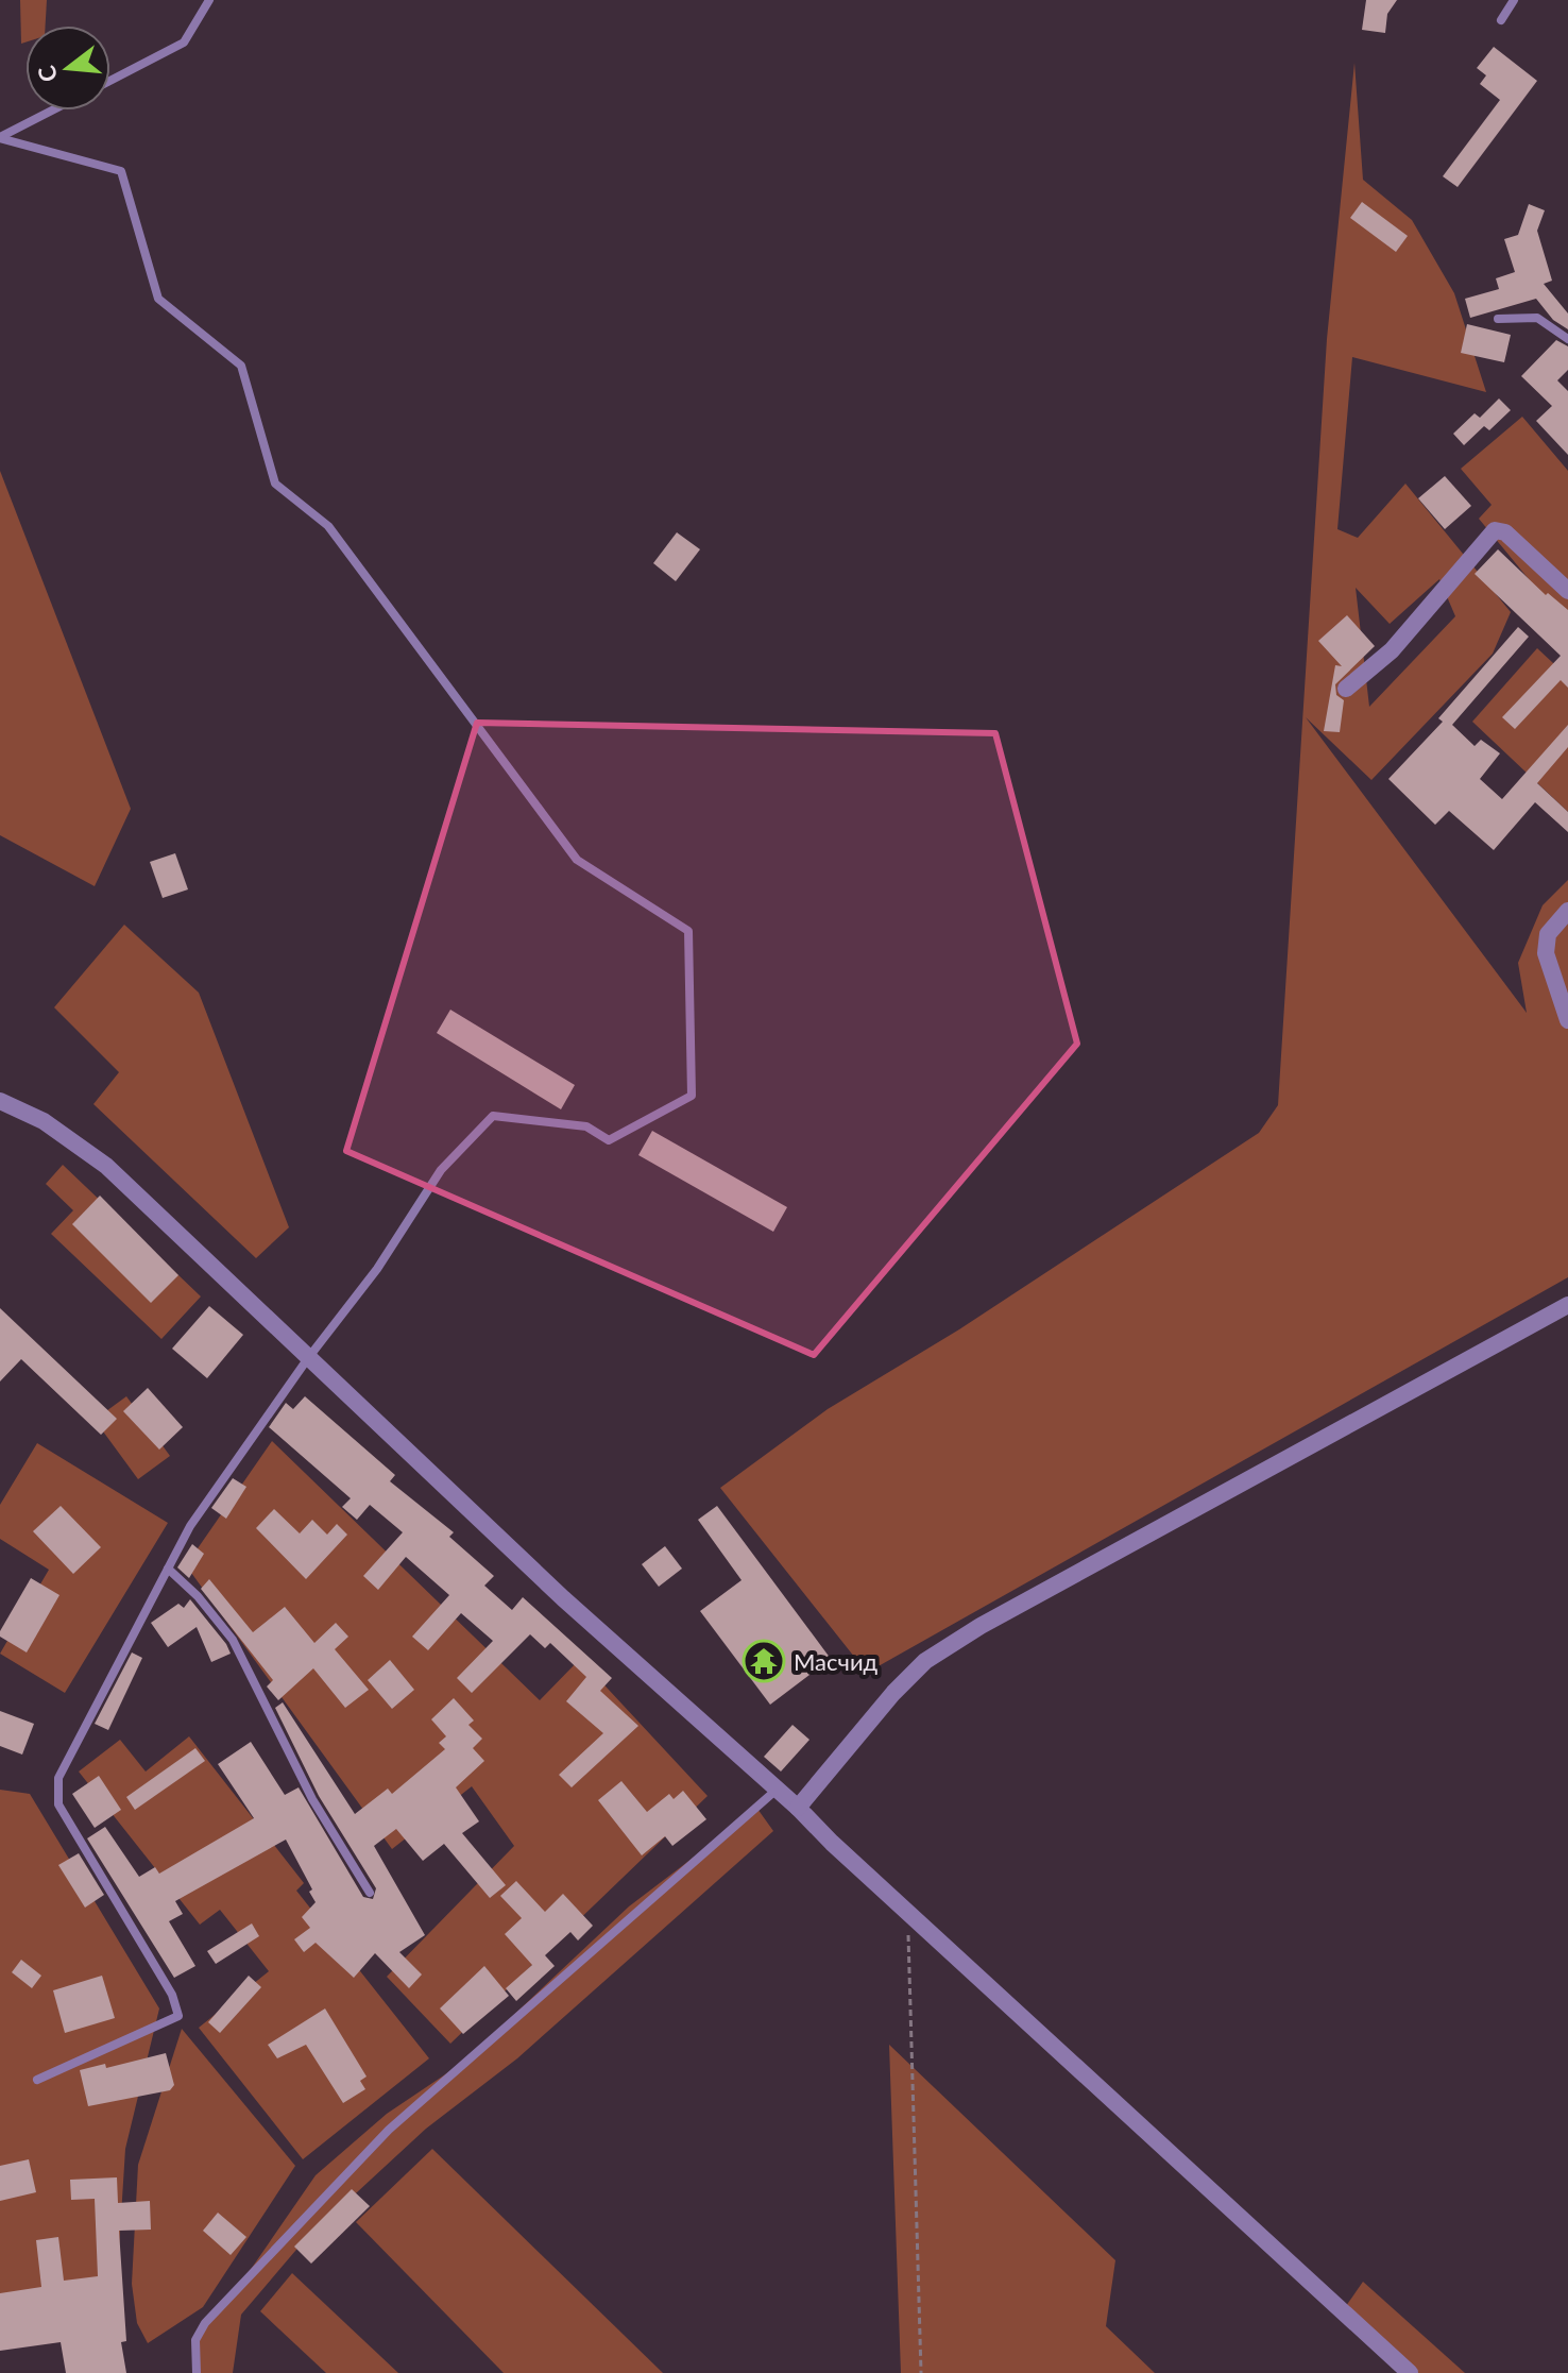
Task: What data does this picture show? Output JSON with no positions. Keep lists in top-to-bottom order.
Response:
{
  "places": {
    "temple": ["Масчид"]
  },
  "north": "left"
}
